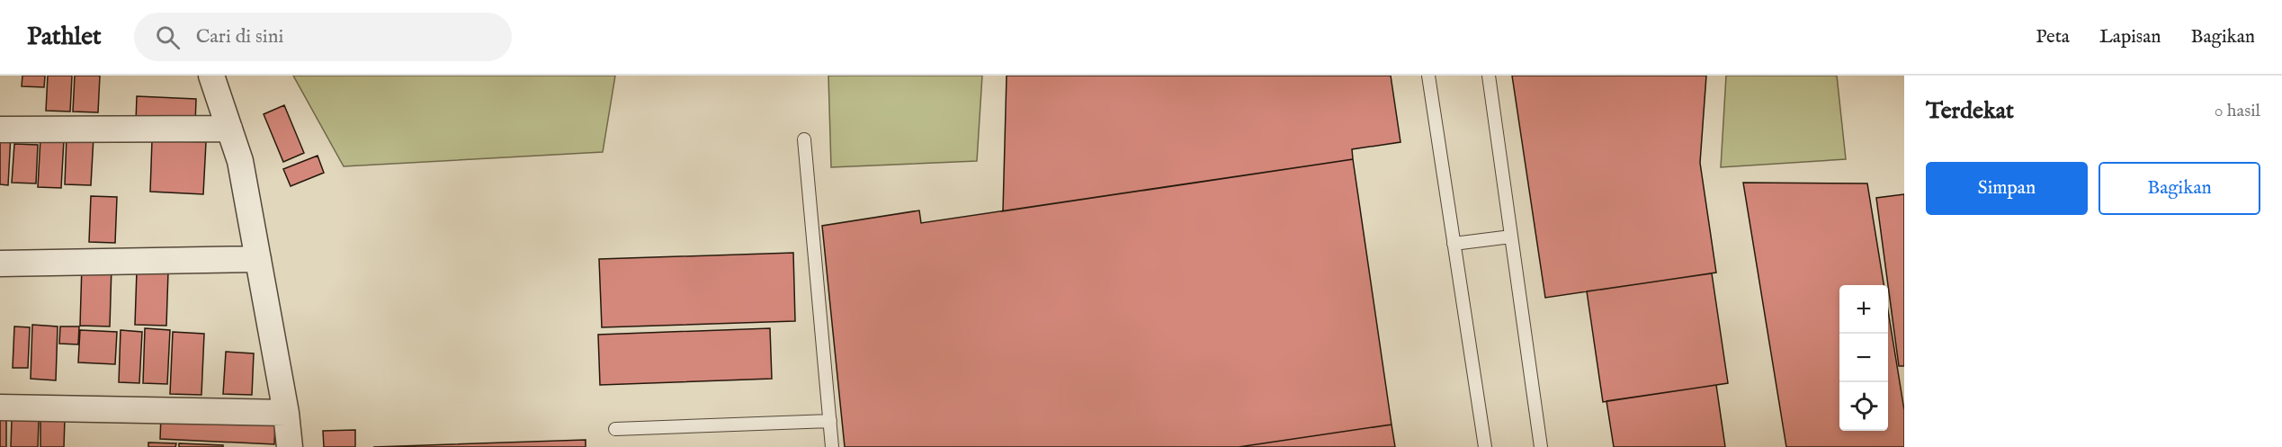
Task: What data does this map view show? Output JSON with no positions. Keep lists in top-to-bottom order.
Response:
{
  "page": {
    "header": "Pathlet",
    "search": "Cari di sini",
    "nav": ["Peta", "Lapisan", "Bagikan"],
    "heading": ["Terdekat", "0 hasil"],
    "buttons": ["Simpan", "Bagikan"],
    "map_buttons": ["+", "−"]
  }
}
